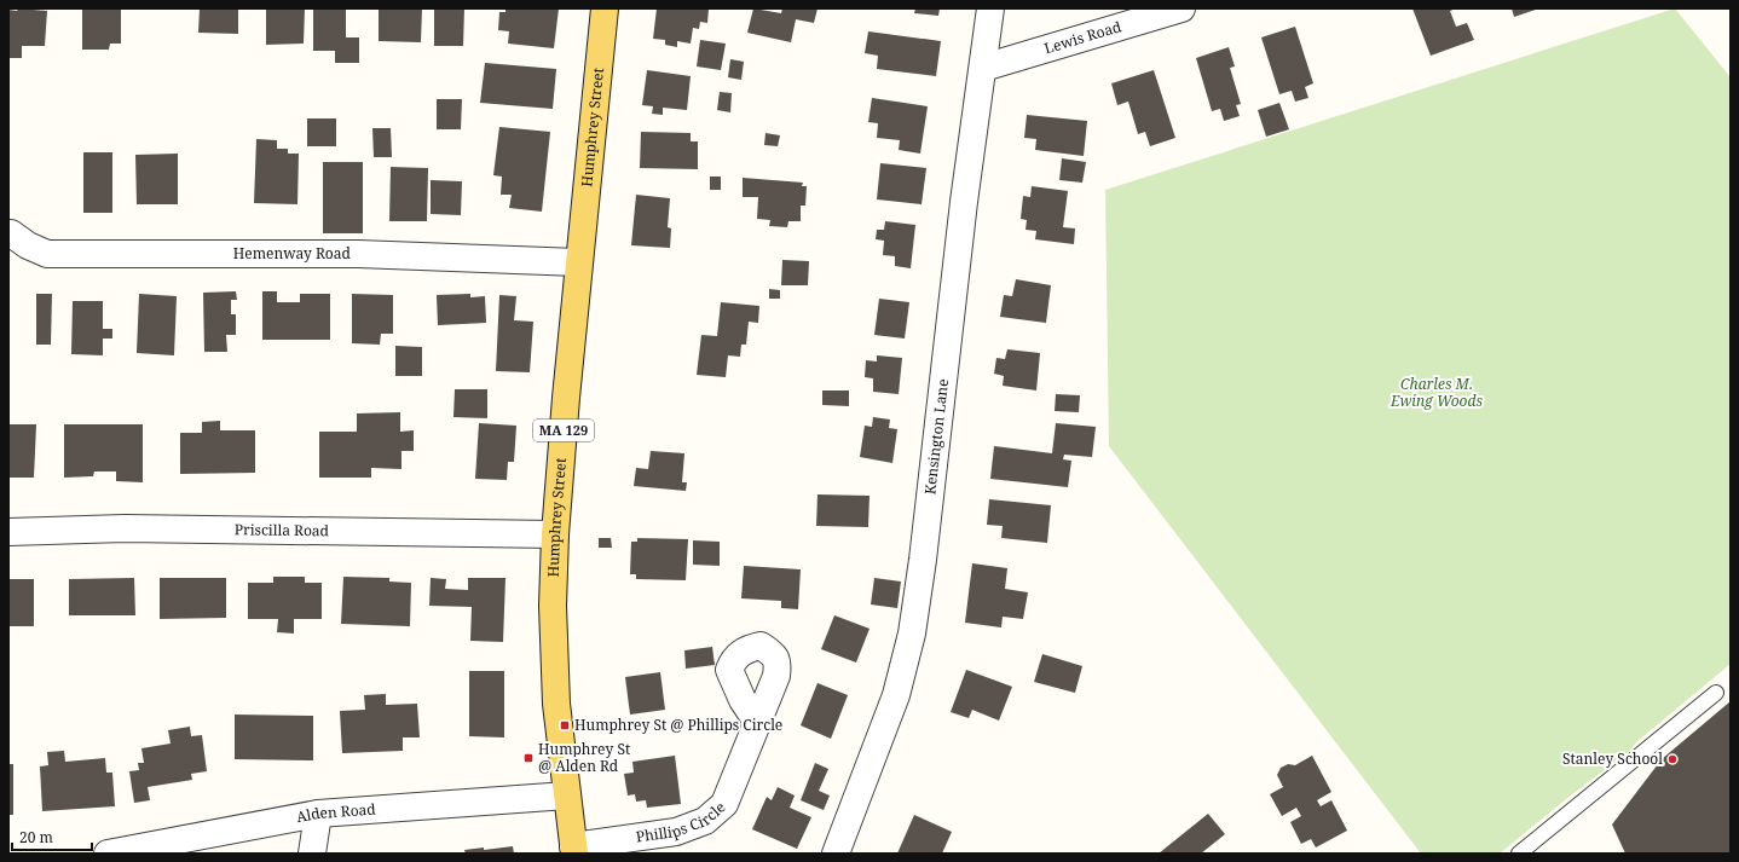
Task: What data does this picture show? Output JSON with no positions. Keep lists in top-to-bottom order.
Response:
{
  "streets": {
    "main road": ["Humphrey Street", "MA 129"],
    "street": [
      "Lewis Road",
      "Hemenway Road",
      "Kensington Lane",
      "Priscilla Road",
      "Alden Road",
      "Phillips Circle"
    ]
  },
  "crossings": [
    ["Lewis Road", "Kensington Lane"],
    ["Humphrey Street", "Hemenway Road"],
    ["Humphrey Street", "Priscilla Road"],
    ["Humphrey Street", "Alden Road"],
    ["Humphrey Street", "Phillips Circle"]
  ],
  "parks": ["Charles M. Ewing Woods"],
  "places": {
    "transit": ["Humphrey St @ Phillips Circle", "Humphrey St @ Alden Rd"],
    "other": ["Stanley School"]
  },
  "scale_bar": "20 m"
}
